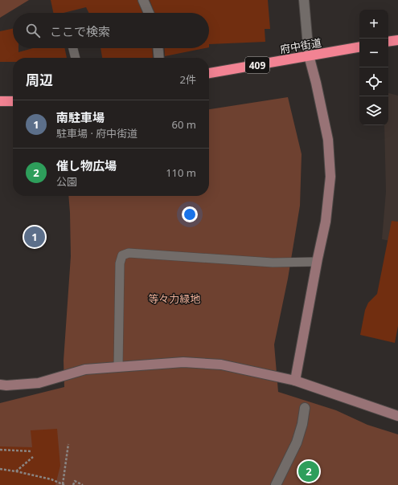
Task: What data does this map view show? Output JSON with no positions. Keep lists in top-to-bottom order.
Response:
{
  "streets": {
    "highway": ["府中街道", "409"]
  },
  "parks": ["等々力緑地"],
  "page": {
    "map_buttons": ["+", "−"],
    "search": "ここで検索",
    "heading": ["周辺", "2件"],
    "list": [
      {
        "mark": "1",
        "name": "南駐車場",
        "note": "駐車場 · 府中街道",
        "value": "60 m"
      },
      {
        "mark": "2",
        "name": "催し物広場",
        "note": "公園",
        "value": "110 m"
      }
    ],
    "pins": ["1", "2"]
  }
}
